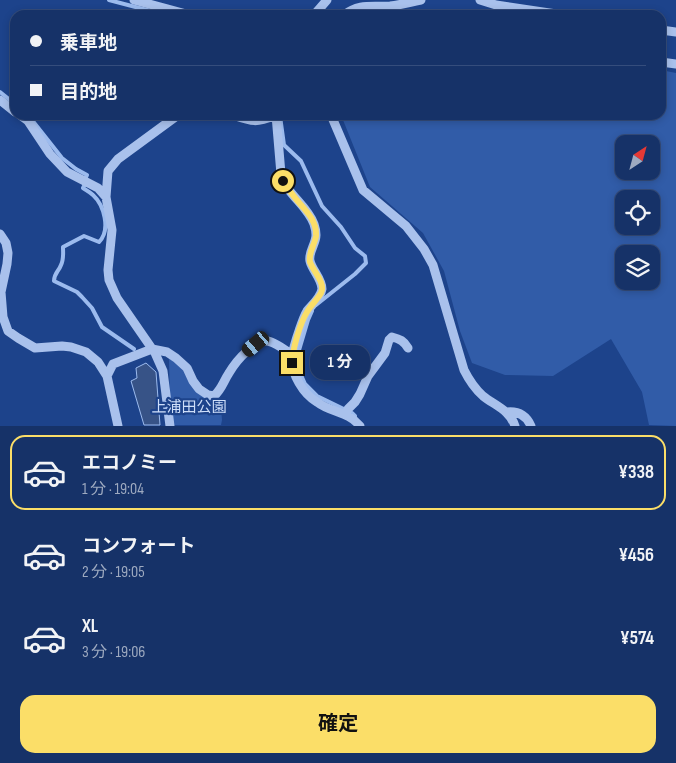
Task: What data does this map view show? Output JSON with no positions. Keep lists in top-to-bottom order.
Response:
{
  "parks": ["上浦田公園"],
  "north": "top right",
  "page": {
    "banner": ["乗車地", "目的地"],
    "bubble": "1 分",
    "list": [
      {
        "name": "エコノミー",
        "note": "1 分 · 19:04",
        "value": "¥338"
      },
      {
        "name": "コンフォート",
        "note": "2 分 · 19:05",
        "value": "¥456"
      },
      {
        "name": "XL",
        "note": "3 分 · 19:06",
        "value": "¥574"
      }
    ],
    "buttons": "確定"
  }
}
